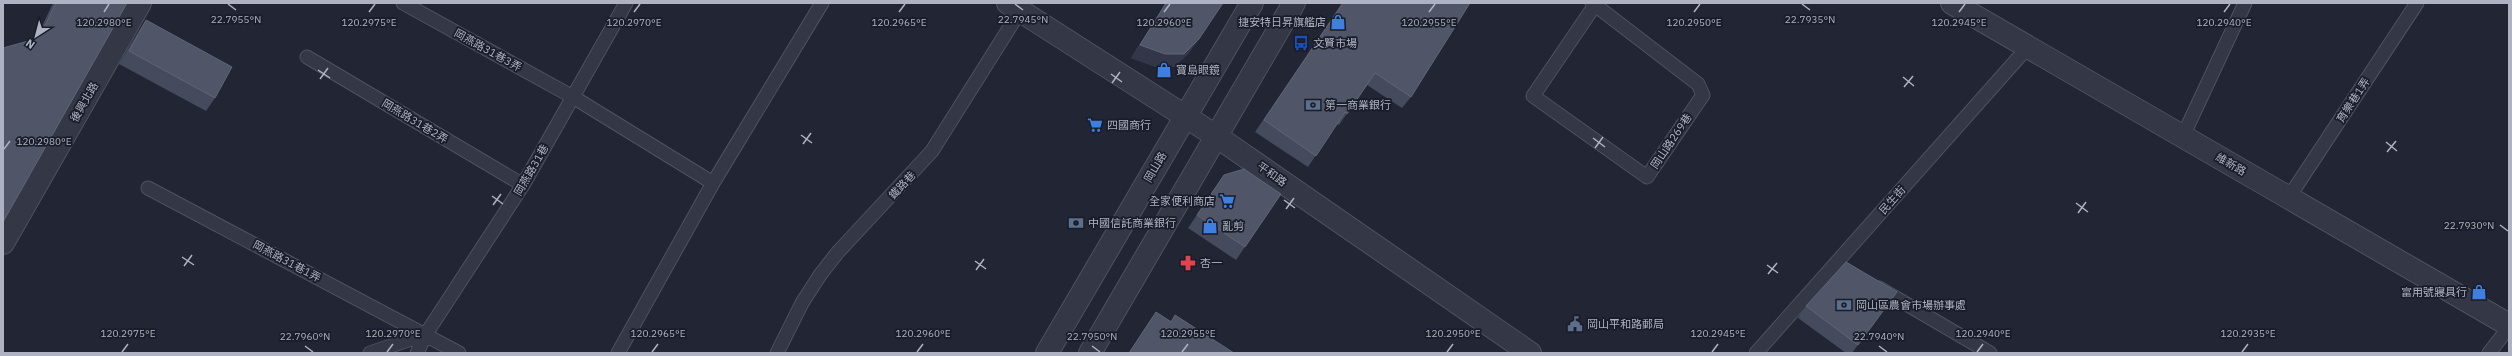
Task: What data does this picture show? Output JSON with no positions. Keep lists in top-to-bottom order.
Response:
{
  "streets": {
    "street": [
      "後興北路",
      "維新路",
      "岡山路",
      "平和路"
    ],
    "lane": [
      "岡燕路31巷3弄",
      "育樂巷1弄",
      "岡燕路31巷2弄",
      "岡山路269巷",
      "岡燕路31巷",
      "鐵路巷",
      "民生街",
      "岡燕路31巷1弄"
    ]
  },
  "crossings": [
    ["岡燕路31巷3弄", "岡燕路31巷"],
    ["育樂巷1弄", "維新路"],
    ["岡燕路31巷2弄", "岡燕路31巷"],
    ["維新路", "民生街"],
    ["岡山路", "平和路"],
    ["岡燕路31巷", "岡燕路31巷1弄"],
    ["平和路", "鐵路巷"]
  ],
  "places": {
    "shop": [
      "捷安特日昇旗艦店",
      "寶島眼鏡",
      "亂剪",
      "富用號寢具行"
    ],
    "bus stop": ["文賢市場"],
    "bank": ["第一商業銀行", "中國信託商業銀行", "岡山區農會市場辦事處"],
    "supermarket": ["四國商行", "全家便利商店"],
    "pharmacy": ["杏一"],
    "public building": ["岡山平和路郵局"]
  },
  "north": "bottom left",
  "coordinates": [
    "22.7955°N",
    "22.7945°N",
    "22.7935°N",
    "120.2970°E",
    "120.2960°E",
    "120.2955°E",
    "120.2950°E",
    "120.2980°E",
    "120.2975°E",
    "120.2965°E",
    "120.2945°E",
    "120.2940°E",
    "22.7930°N",
    "120.2935°E",
    "22.7960°N",
    "22.7950°N",
    "22.7940°N"
  ]
}
